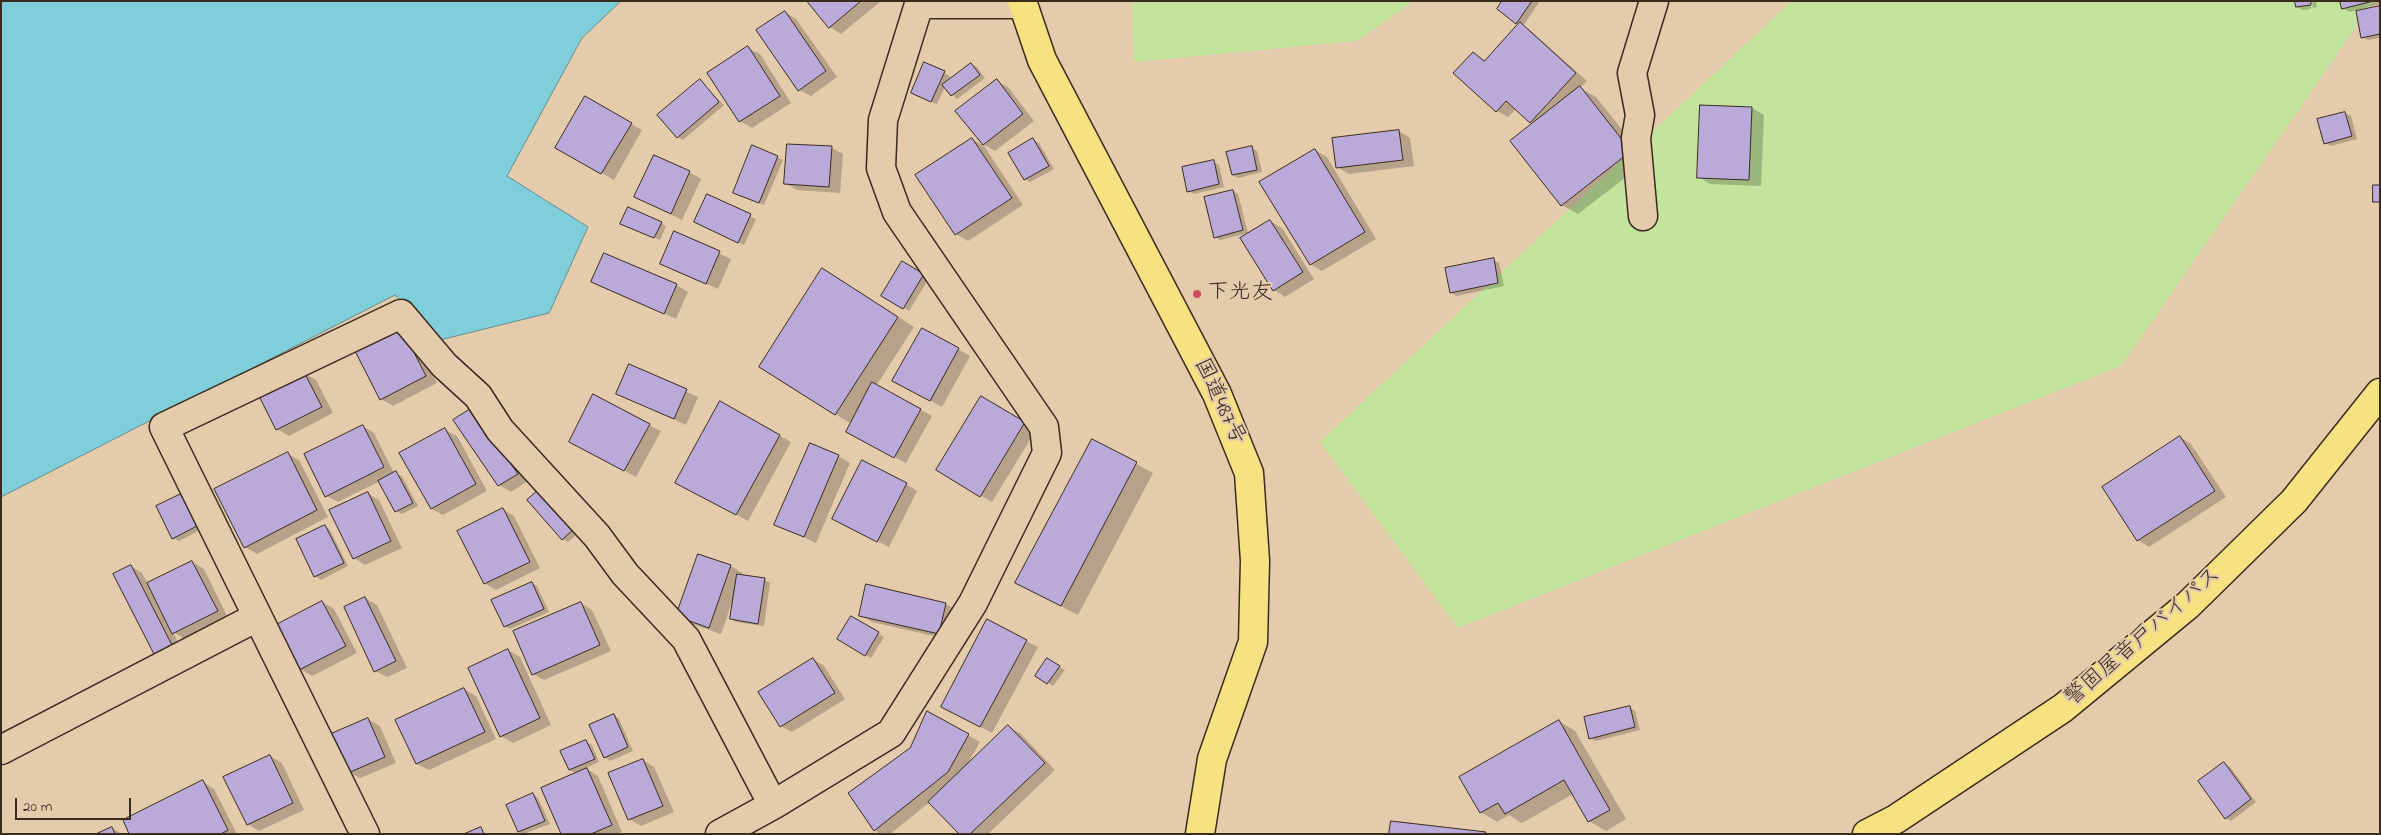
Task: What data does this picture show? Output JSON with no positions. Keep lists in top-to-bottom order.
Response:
{
  "streets": {
    "highway": ["国道487号", "警固屋音戸バイパス"]
  },
  "places": ["下光友"],
  "scale_bar": "20 m"
}
